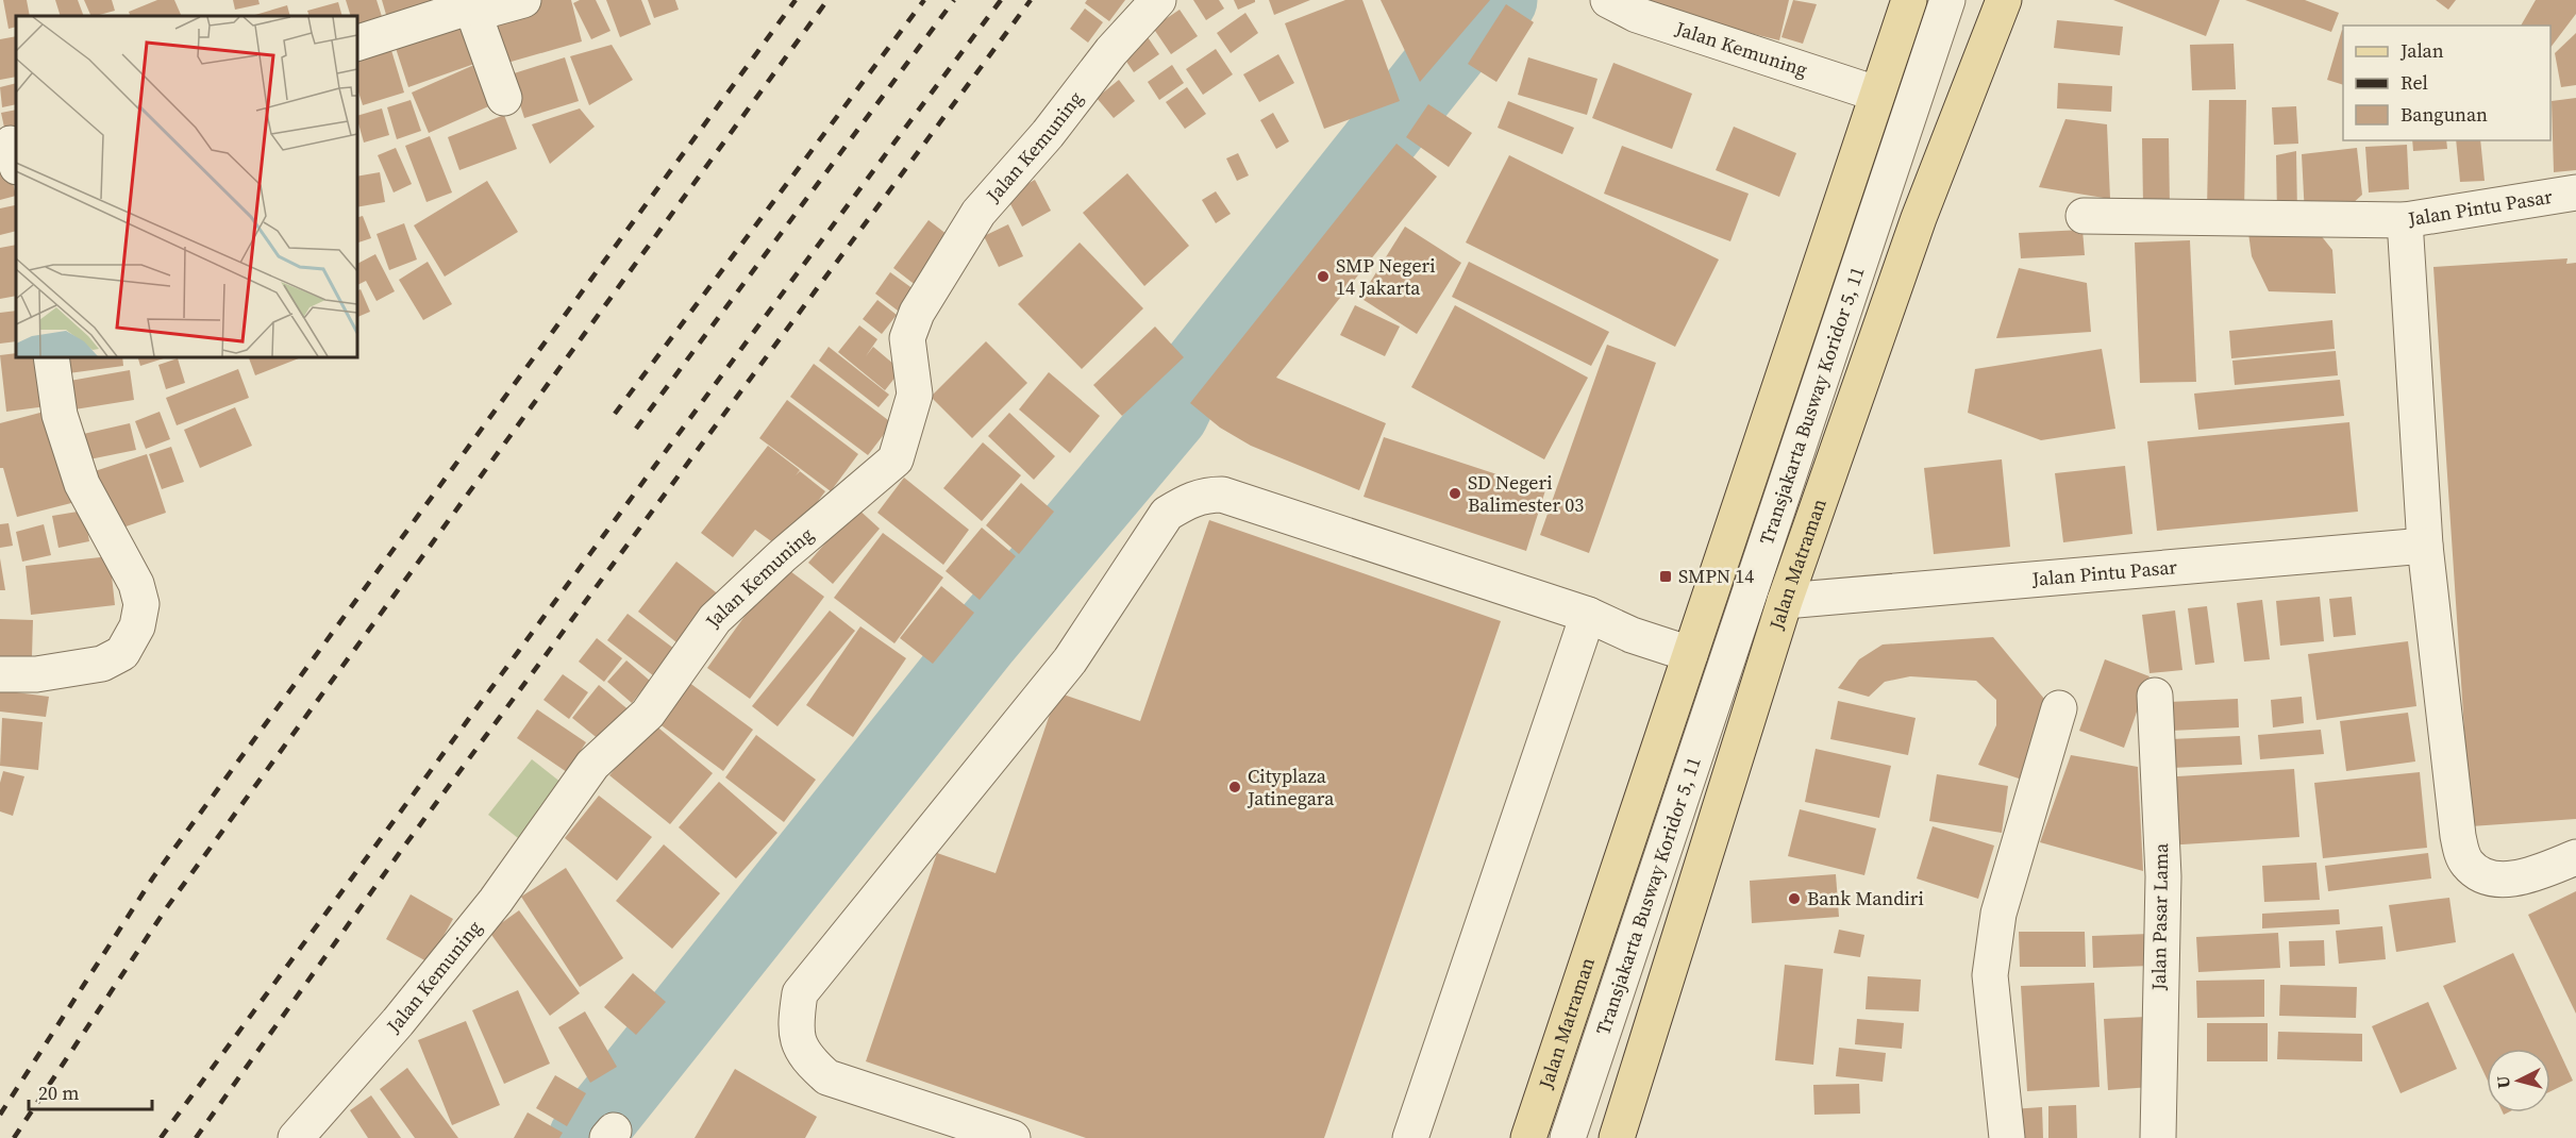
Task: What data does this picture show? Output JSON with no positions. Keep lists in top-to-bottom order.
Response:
{
  "streets": {
    "main road": ["Jalan Matraman"],
    "street": [
      "Jalan Kemuning",
      "Jalan Pintu Pasar",
      "Transjakarta Busway Koridor 5, 11",
      "Jalan Pasar Lama"
    ]
  },
  "crossings": [
    ["Jalan Kemuning", "Jalan Matraman"],
    ["Jalan Pintu Pasar", "Jalan Matraman"]
  ],
  "places": {
    "other": [
      "SMP Negeri 14 Jakarta",
      "SD Negeri Balimester 03",
      "Cityplaza Jatinegara",
      "Bank Mandiri"
    ],
    "transit": ["SMPN 14"]
  },
  "legend": ["Jalan", "Rel", "Bangunan"],
  "scale_bar": "20 m",
  "north": "left"
}
